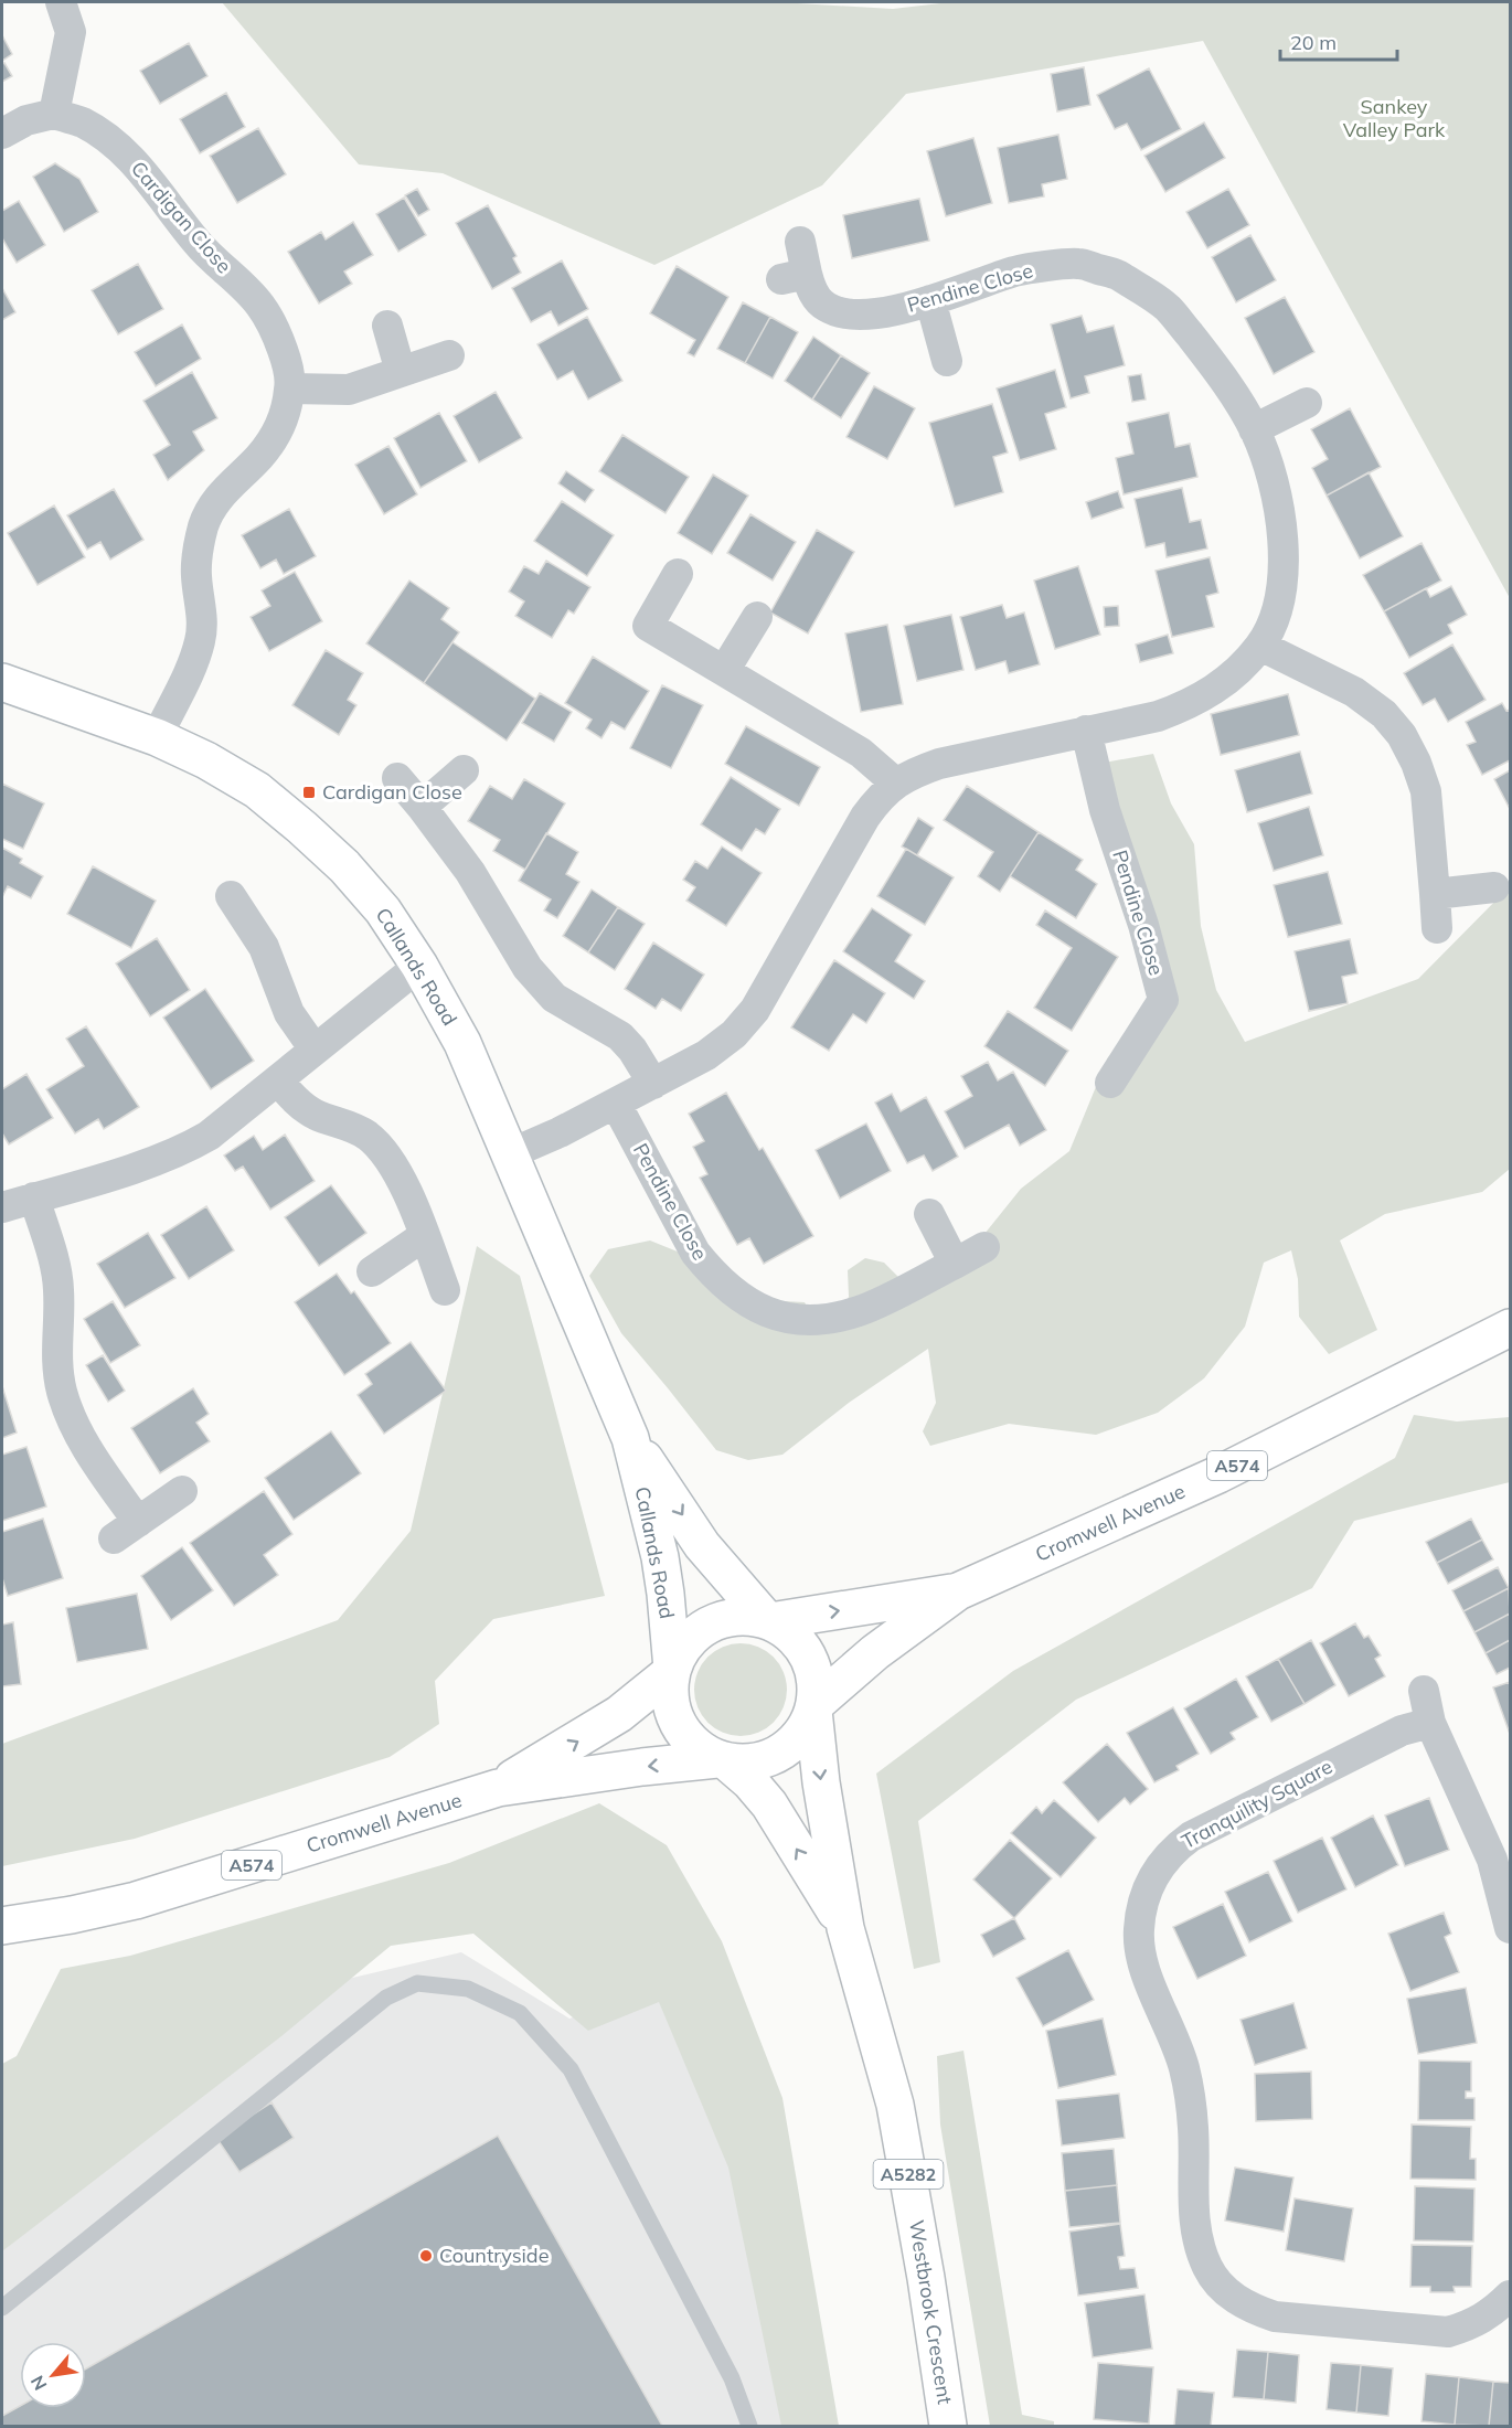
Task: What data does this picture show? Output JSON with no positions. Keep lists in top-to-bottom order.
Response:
{
  "streets": {
    "main road": [
      "Callands Road",
      "A574",
      "Cromwell Avenue",
      "A5282",
      "Westbrook Crescent"
    ],
    "street": ["Cardigan Close", "Pendine Close", "Tranquility Square"]
  },
  "crossings": [
    ["Cardigan Close", "Callands Road"],
    ["Pendine Close", "Callands Road"],
    ["Callands Road", "A574"],
    ["Callands Road", "Cromwell Avenue"],
    ["Callands Road", "Westbrook Crescent"],
    ["A574", "Cromwell Avenue"],
    ["A574", "Westbrook Crescent"],
    ["Cromwell Avenue", "Westbrook Crescent"]
  ],
  "parks": ["Sankey Valley Park"],
  "places": {
    "transit": ["Cardigan Close"],
    "other": ["Countryside"]
  },
  "scale_bar": "20 m",
  "north": "bottom left"
}
